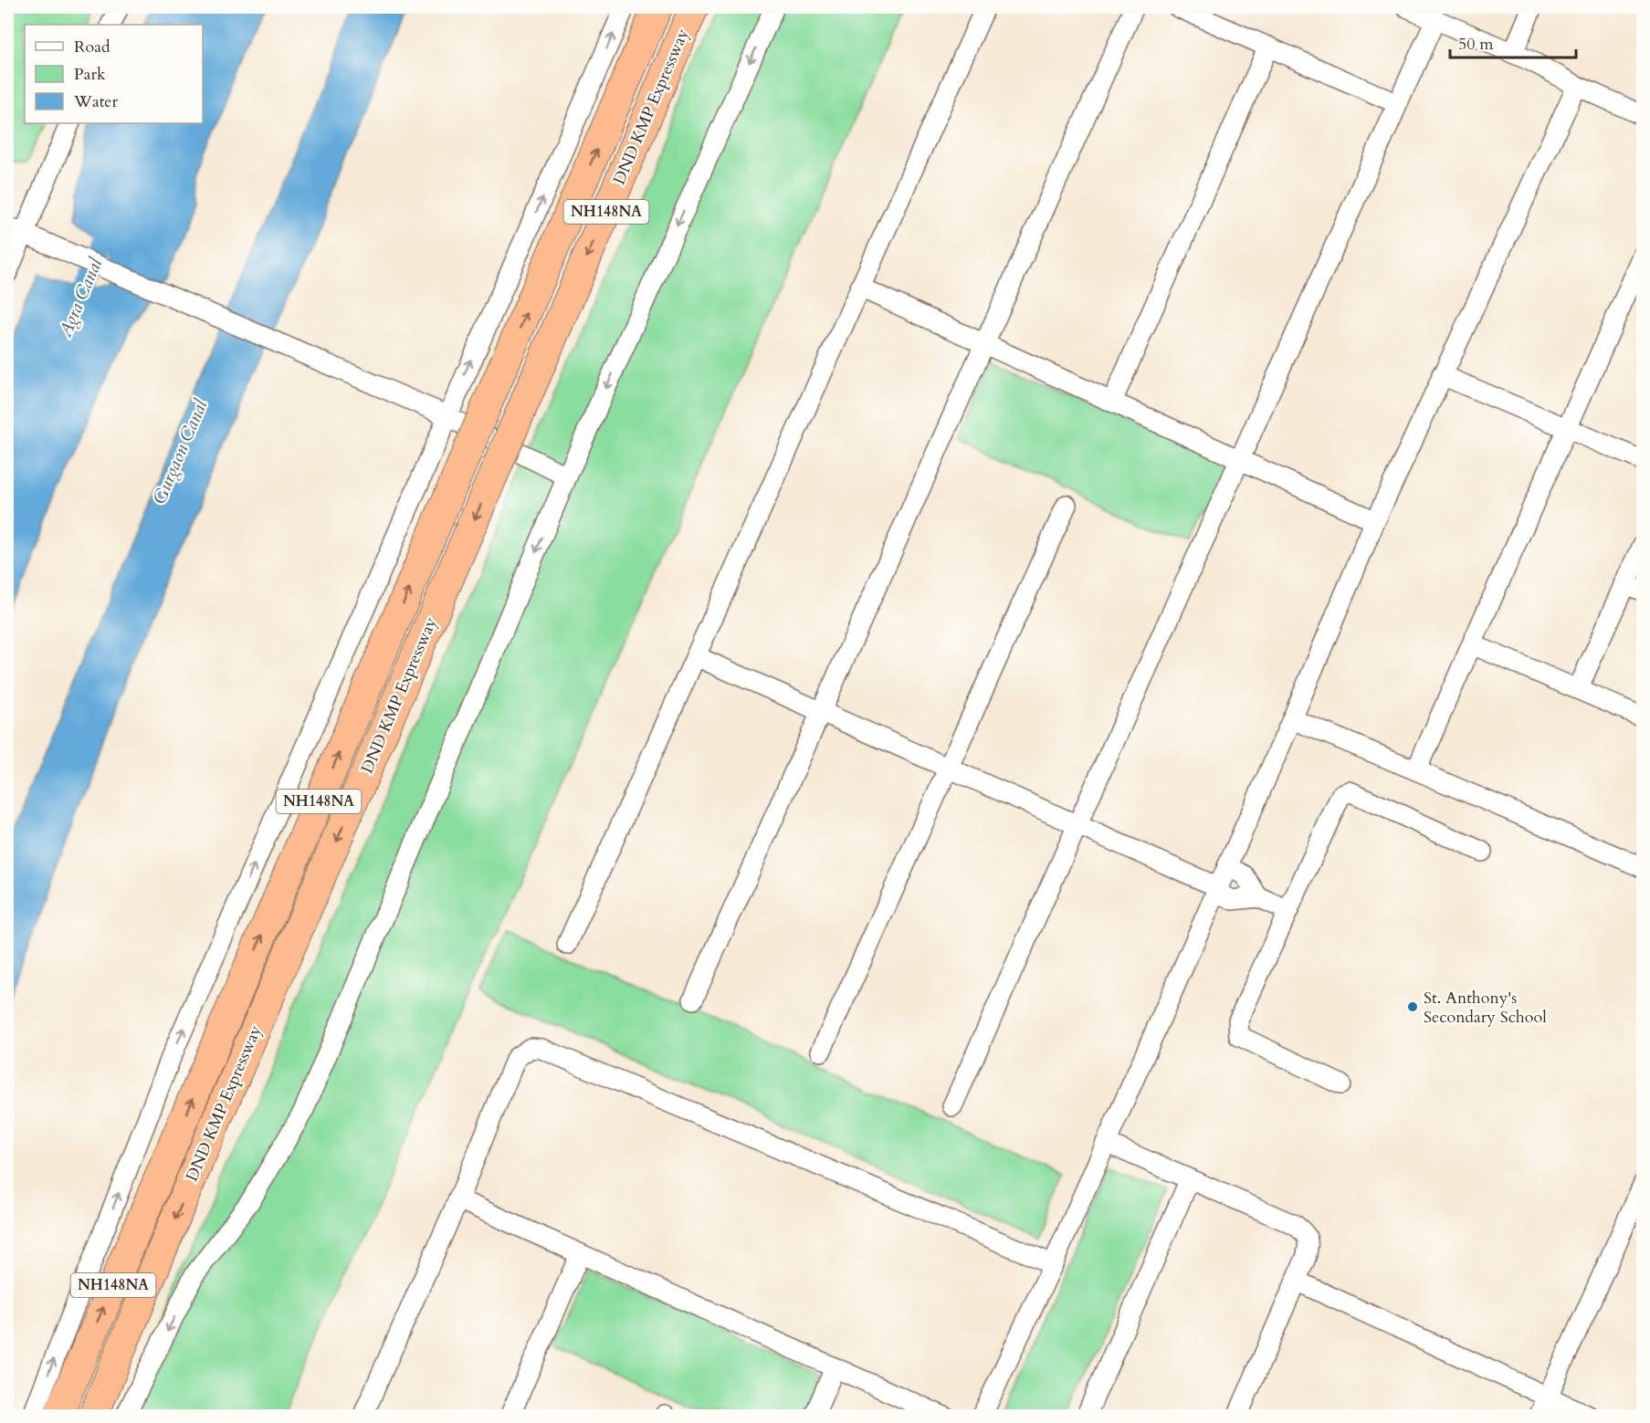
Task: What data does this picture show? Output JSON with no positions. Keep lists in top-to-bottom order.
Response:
{
  "streets": {
    "highway": ["DND KMP Expressway", "NH148NA"]
  },
  "water": ["Agra Canal", "Gurgaon Canal"],
  "places": ["St. Anthony's Secondary School"],
  "legend": ["Road", "Park", "Water"],
  "scale_bar": "50 m"
}
